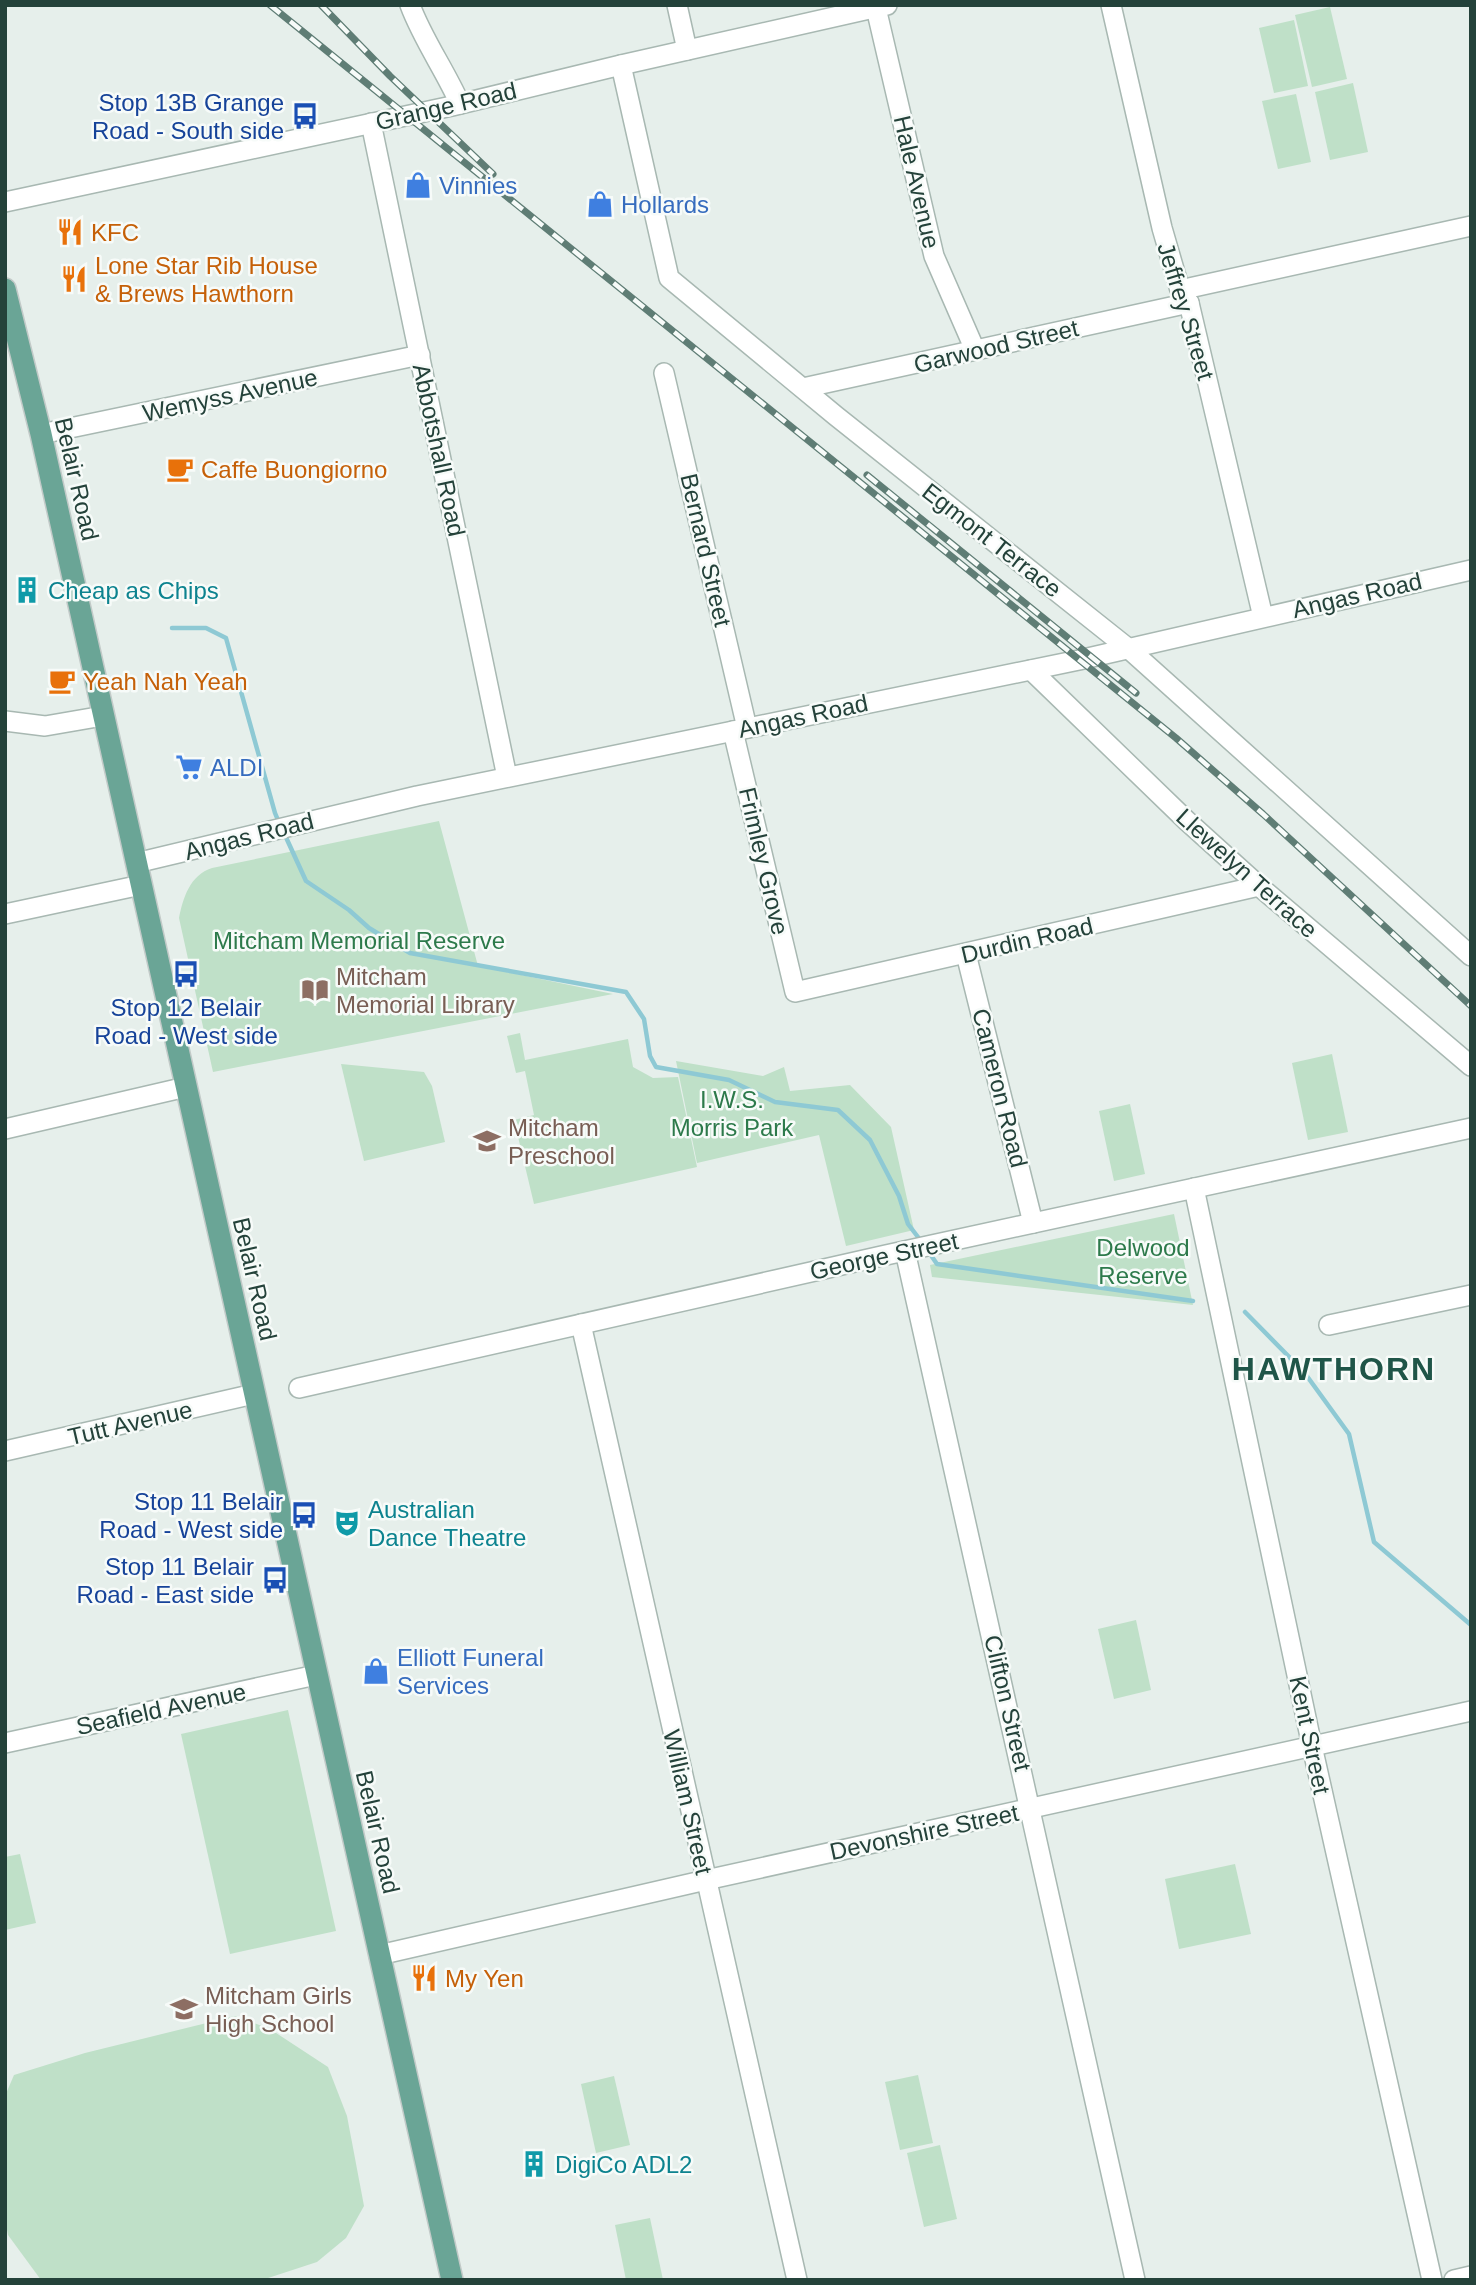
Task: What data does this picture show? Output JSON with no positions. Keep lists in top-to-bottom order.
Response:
{
  "streets": {
    "main road": ["Belair Road"],
    "street": [
      "Grange Road",
      "Hale Avenue",
      "Jeffrey Street",
      "Garwood Street",
      "Wemyss Avenue",
      "Abbotshall Road",
      "Egmont Terrace",
      "Bernard Street",
      "Angas Road",
      "Frimley Grove",
      "Llewelyn Terrace",
      "Durdin Road",
      "Cameron Road",
      "George Street",
      "Tutt Avenue",
      "Clifton Street",
      "Seafield Avenue",
      "Kent Street",
      "William Street",
      "Devonshire Street"
    ]
  },
  "crossings": [
    ["Grange Road", "Hale Avenue"],
    ["Grange Road", "Abbotshall Road"],
    ["Grange Road", "Egmont Terrace"],
    ["Hale Avenue", "Garwood Street"],
    ["Jeffrey Street", "Garwood Street"],
    ["Jeffrey Street", "Angas Road"],
    ["Garwood Street", "Egmont Terrace"],
    ["Wemyss Avenue", "Abbotshall Road"],
    ["Wemyss Avenue", "Belair Road"],
    ["Abbotshall Road", "Angas Road"],
    ["Belair Road", "Angas Road"],
    ["Belair Road", "Tutt Avenue"],
    ["Belair Road", "Seafield Avenue"],
    ["Belair Road", "Devonshire Street"],
    ["Egmont Terrace", "Angas Road"],
    ["Bernard Street", "Angas Road"],
    ["Bernard Street", "Frimley Grove"],
    ["Angas Road", "Frimley Grove"],
    ["Angas Road", "Llewelyn Terrace"],
    ["Frimley Grove", "Durdin Road"],
    ["Llewelyn Terrace", "Durdin Road"],
    ["Durdin Road", "Cameron Road"],
    ["Cameron Road", "George Street"],
    ["George Street", "Clifton Street"],
    ["George Street", "Kent Street"],
    ["George Street", "William Street"],
    ["Clifton Street", "Devonshire Street"],
    ["Kent Street", "Devonshire Street"],
    ["William Street", "Devonshire Street"]
  ],
  "districts": ["HAWTHORN"],
  "parks": ["Mitcham Memorial Reserve", "I.W.S. Morris Park", "Delwood Reserve"],
  "places": {
    "bus stop": [
      "Stop 13B Grange Road - South side",
      "Stop 12 Belair Road - West side",
      "Stop 11 Belair Road - West side",
      "Stop 11 Belair Road - East side"
    ],
    "shop": ["Vinnies", "Hollards", "Elliott Funeral Services"],
    "restaurant": ["KFC", "Lone Star Rib House & Brews Hawthorn", "My Yen"],
    "cafe": ["Caffe Buongiorno", "Yeah Nah Yeah"],
    "building": ["Cheap as Chips", "DigiCo ADL2"],
    "supermarket": ["ALDI"],
    "library": ["Mitcham Memorial Library"],
    "school or university": ["Mitcham Preschool", "Mitcham Girls High School"],
    "theatre": ["Australian Dance Theatre"]
  }
}
